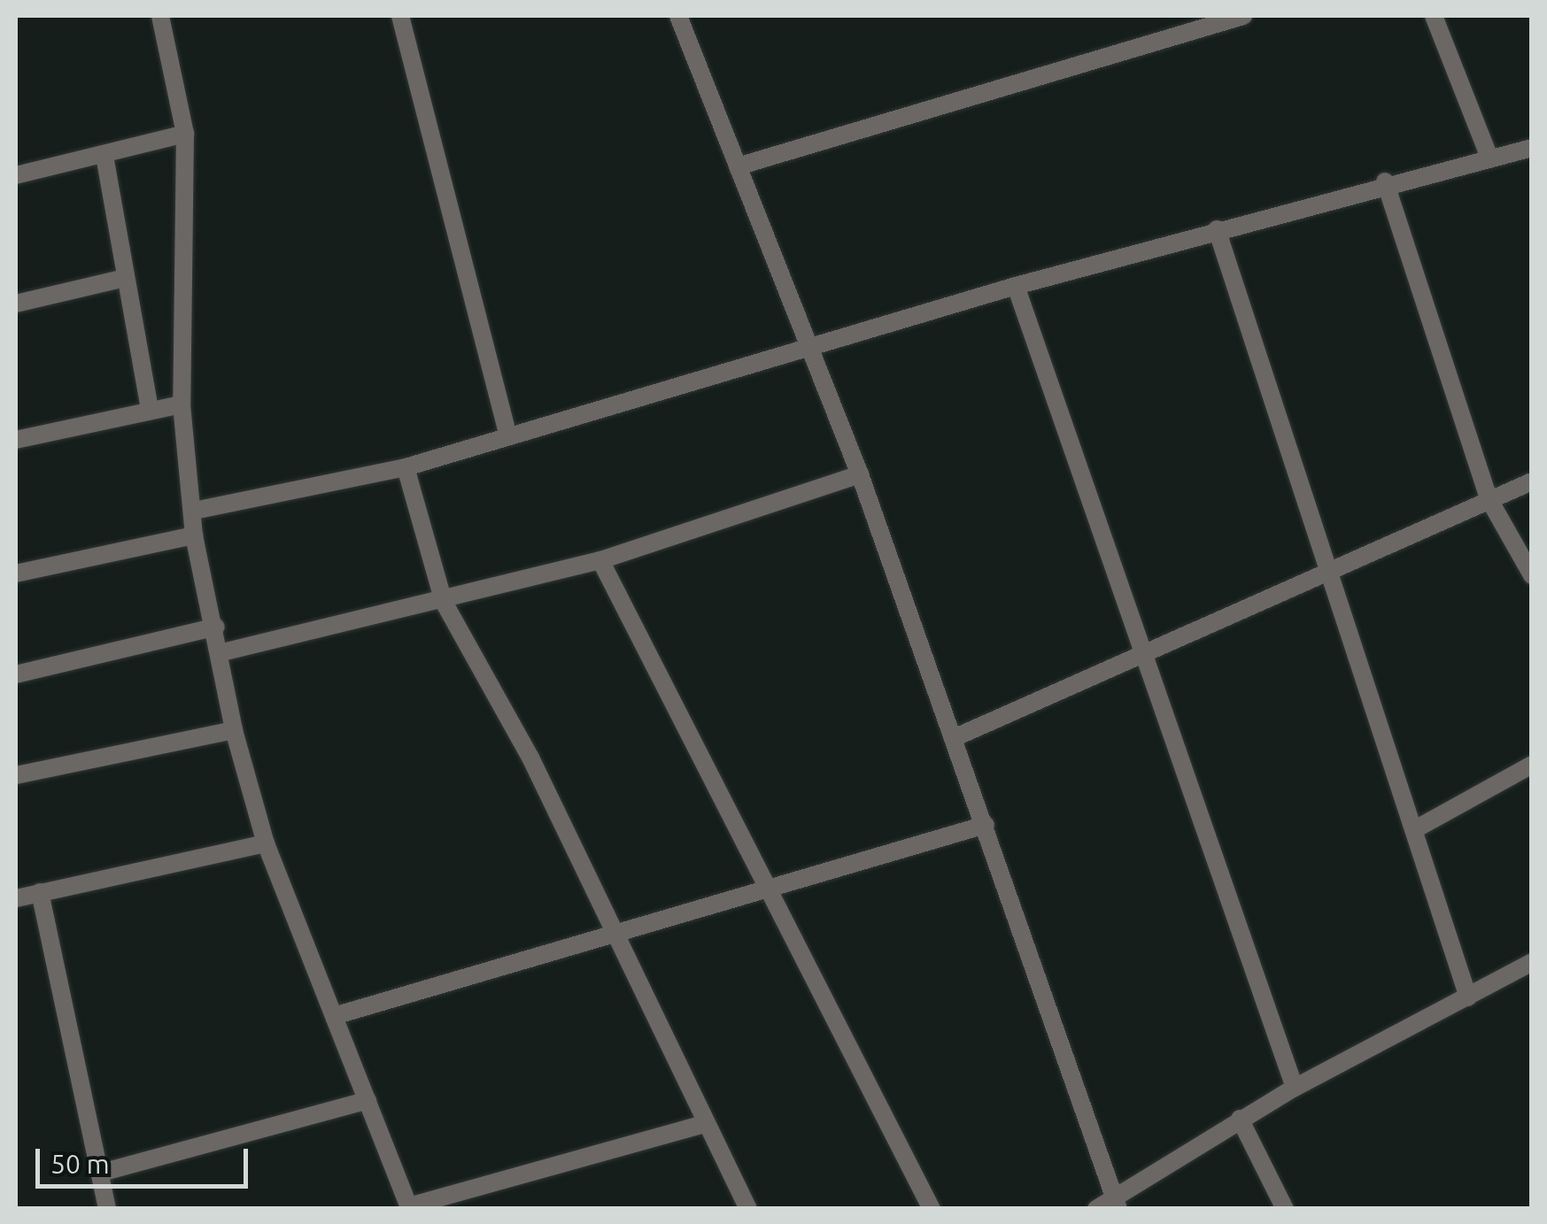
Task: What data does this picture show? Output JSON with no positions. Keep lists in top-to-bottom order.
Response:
{
  "scale_bar": "50 m"
}
